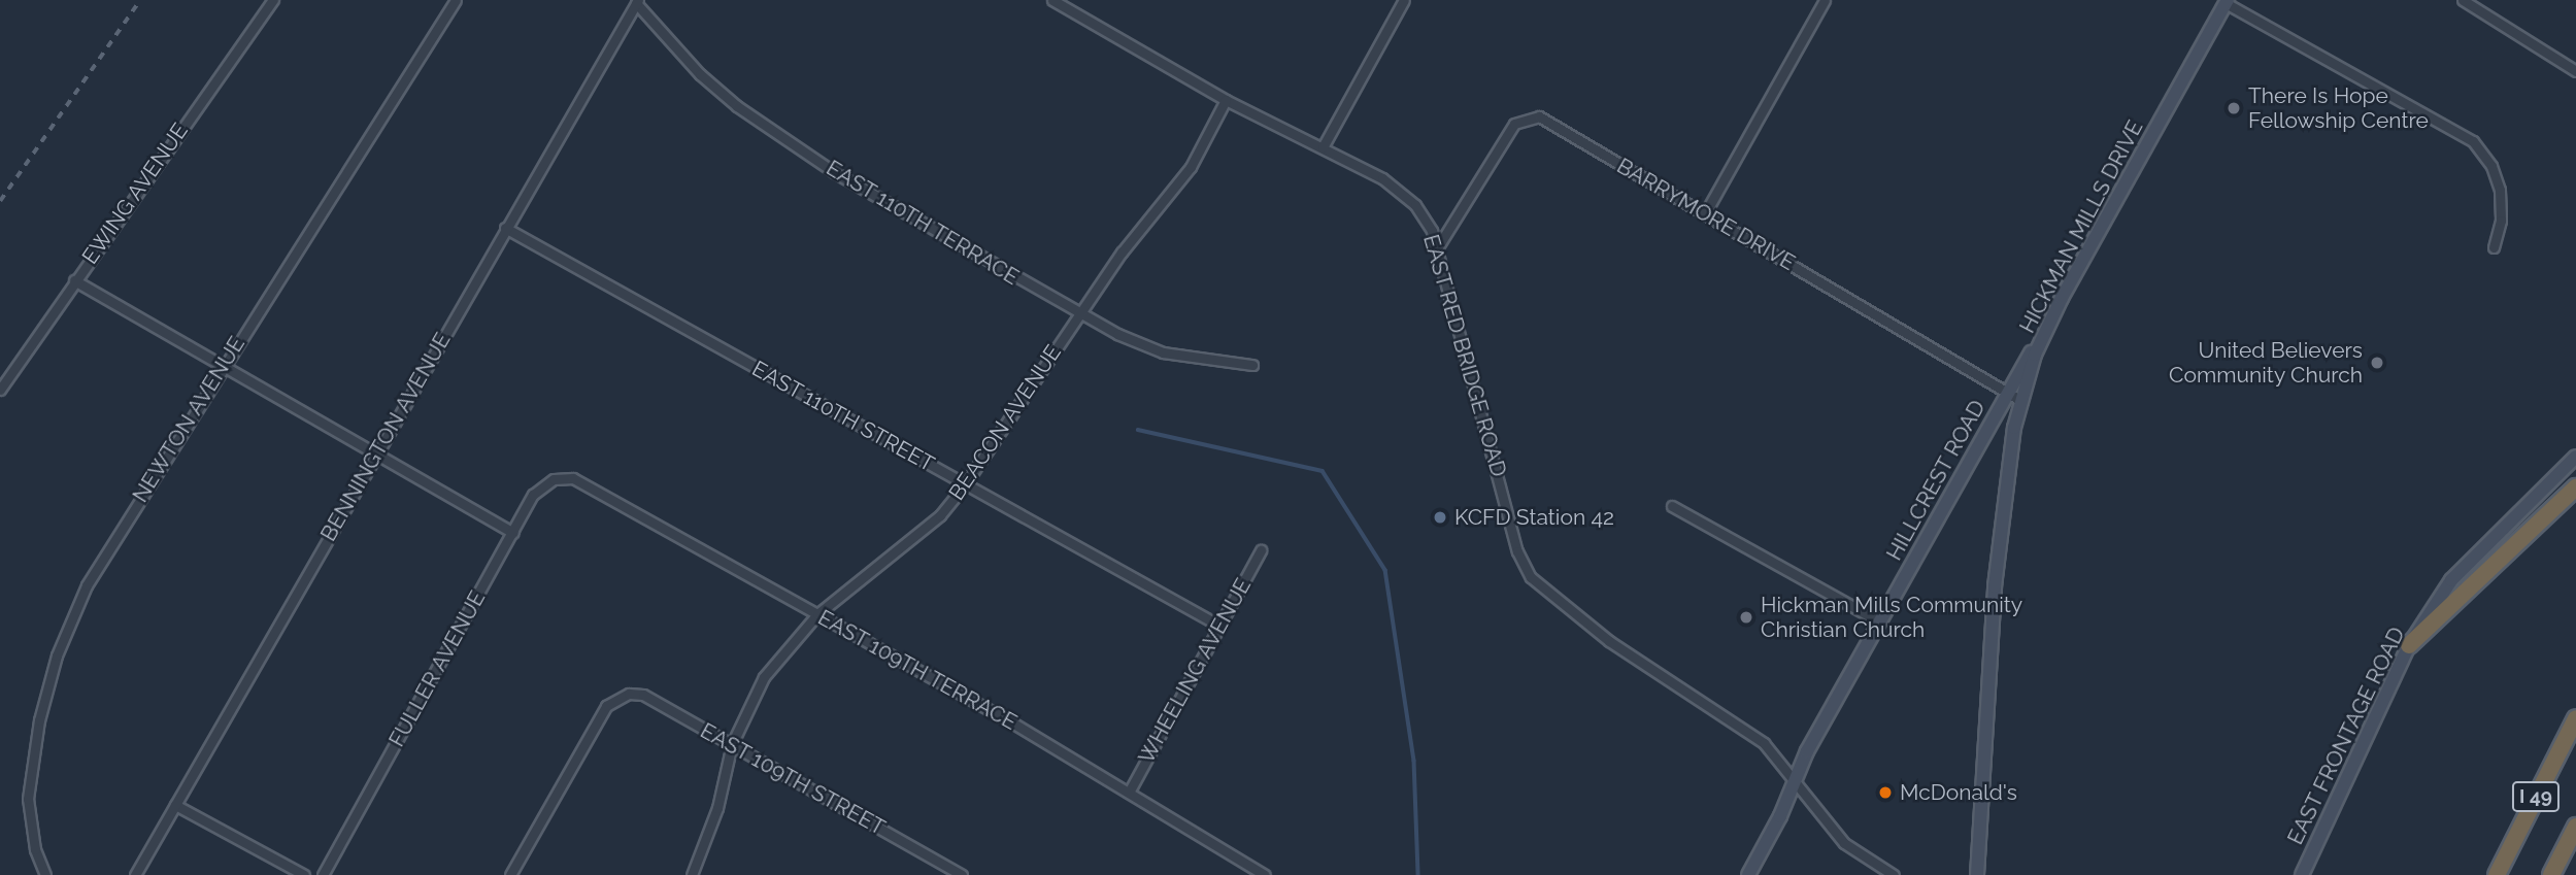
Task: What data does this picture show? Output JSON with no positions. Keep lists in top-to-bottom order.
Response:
{
  "streets": {
    "highway": ["I 49"],
    "street": [
      "EWING AVENUE",
      "BARRYMORE DRIVE",
      "EAST 110TH TERRACE",
      "HICKMAN MILLS DRIVE",
      "EAST RED BRIDGE ROAD",
      "EAST 110TH STREET",
      "NEWTON AVENUE",
      "BEACON AVENUE",
      "BENNINGTON AVENUE",
      "HILLCREST ROAD",
      "FULLER AVENUE",
      "EAST 109TH TERRACE",
      "WHEELING AVENUE",
      "EAST FRONTAGE ROAD",
      "EAST 109TH STREET"
    ]
  },
  "crossings": [
    ["BARRYMORE DRIVE", "HICKMAN MILLS DRIVE"],
    ["BARRYMORE DRIVE", "EAST RED BRIDGE ROAD"],
    ["BARRYMORE DRIVE", "HILLCREST ROAD"],
    ["EAST 110TH TERRACE", "BEACON AVENUE"],
    ["EAST 110TH TERRACE", "BENNINGTON AVENUE"],
    ["HICKMAN MILLS DRIVE", "HILLCREST ROAD"],
    ["EAST RED BRIDGE ROAD", "BEACON AVENUE"],
    ["EAST RED BRIDGE ROAD", "HILLCREST ROAD"],
    ["EAST 110TH STREET", "BEACON AVENUE"],
    ["EAST 110TH STREET", "BENNINGTON AVENUE"],
    ["EAST 110TH STREET", "WHEELING AVENUE"],
    ["BEACON AVENUE", "EAST 109TH TERRACE"],
    ["BEACON AVENUE", "EAST 109TH STREET"],
    ["FULLER AVENUE", "EAST 109TH TERRACE"],
    ["EAST 109TH TERRACE", "WHEELING AVENUE"]
  ],
  "places": [
    "There Is Hope Fellowship Centre",
    "United Believers Community Church",
    "KCFD Station 42",
    "Hickman Mills Community Christian Church",
    "McDonald's"
  ]
}
